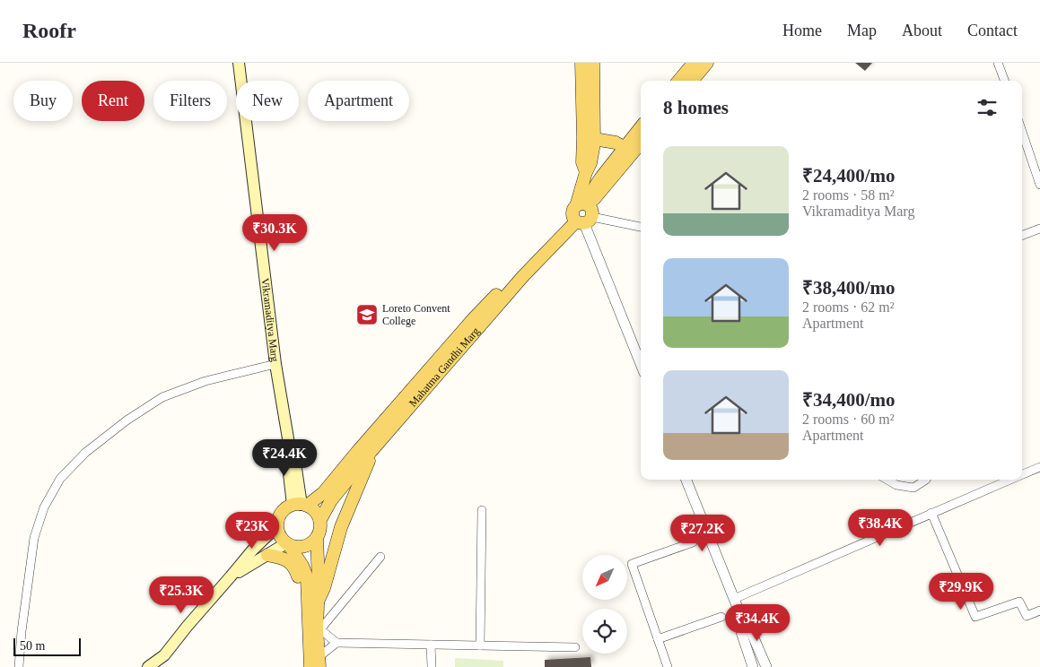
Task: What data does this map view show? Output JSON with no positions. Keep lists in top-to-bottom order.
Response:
{
  "streets": {
    "main road": ["Vikramaditya Marg", "Mahatma Gandhi Marg"]
  },
  "crossings": [
    ["Vikramaditya Marg", "Mahatma Gandhi Marg"]
  ],
  "places": {
    "school or university": ["Loreto Convent College"]
  },
  "scale_bar": "50 m",
  "north": "bottom left",
  "page": {
    "header": "Roofr",
    "nav": [
      "Home",
      "Map",
      "About",
      "Contact"
    ],
    "chip": [
      "Buy",
      "Rent",
      "Filters",
      "New",
      "Apartment"
    ],
    "heading": "8 homes",
    "list": [
      {
        "name": "₹24,400/mo",
        "note": "2 rooms · 58 m² · Vikramaditya Marg"
      },
      {
        "name": "₹38,400/mo",
        "note": "2 rooms · 62 m² · Apartment"
      },
      {
        "name": "₹34,400/mo",
        "note": "2 rooms · 60 m² · Apartment"
      }
    ],
    "price": [
      "₹30.3K",
      "₹24.4K",
      "₹38.4K",
      "₹23K",
      "₹27.2K",
      "₹29.9K",
      "₹25.3K",
      "₹34.4K"
    ],
    "scale": "50 m"
  }
}
